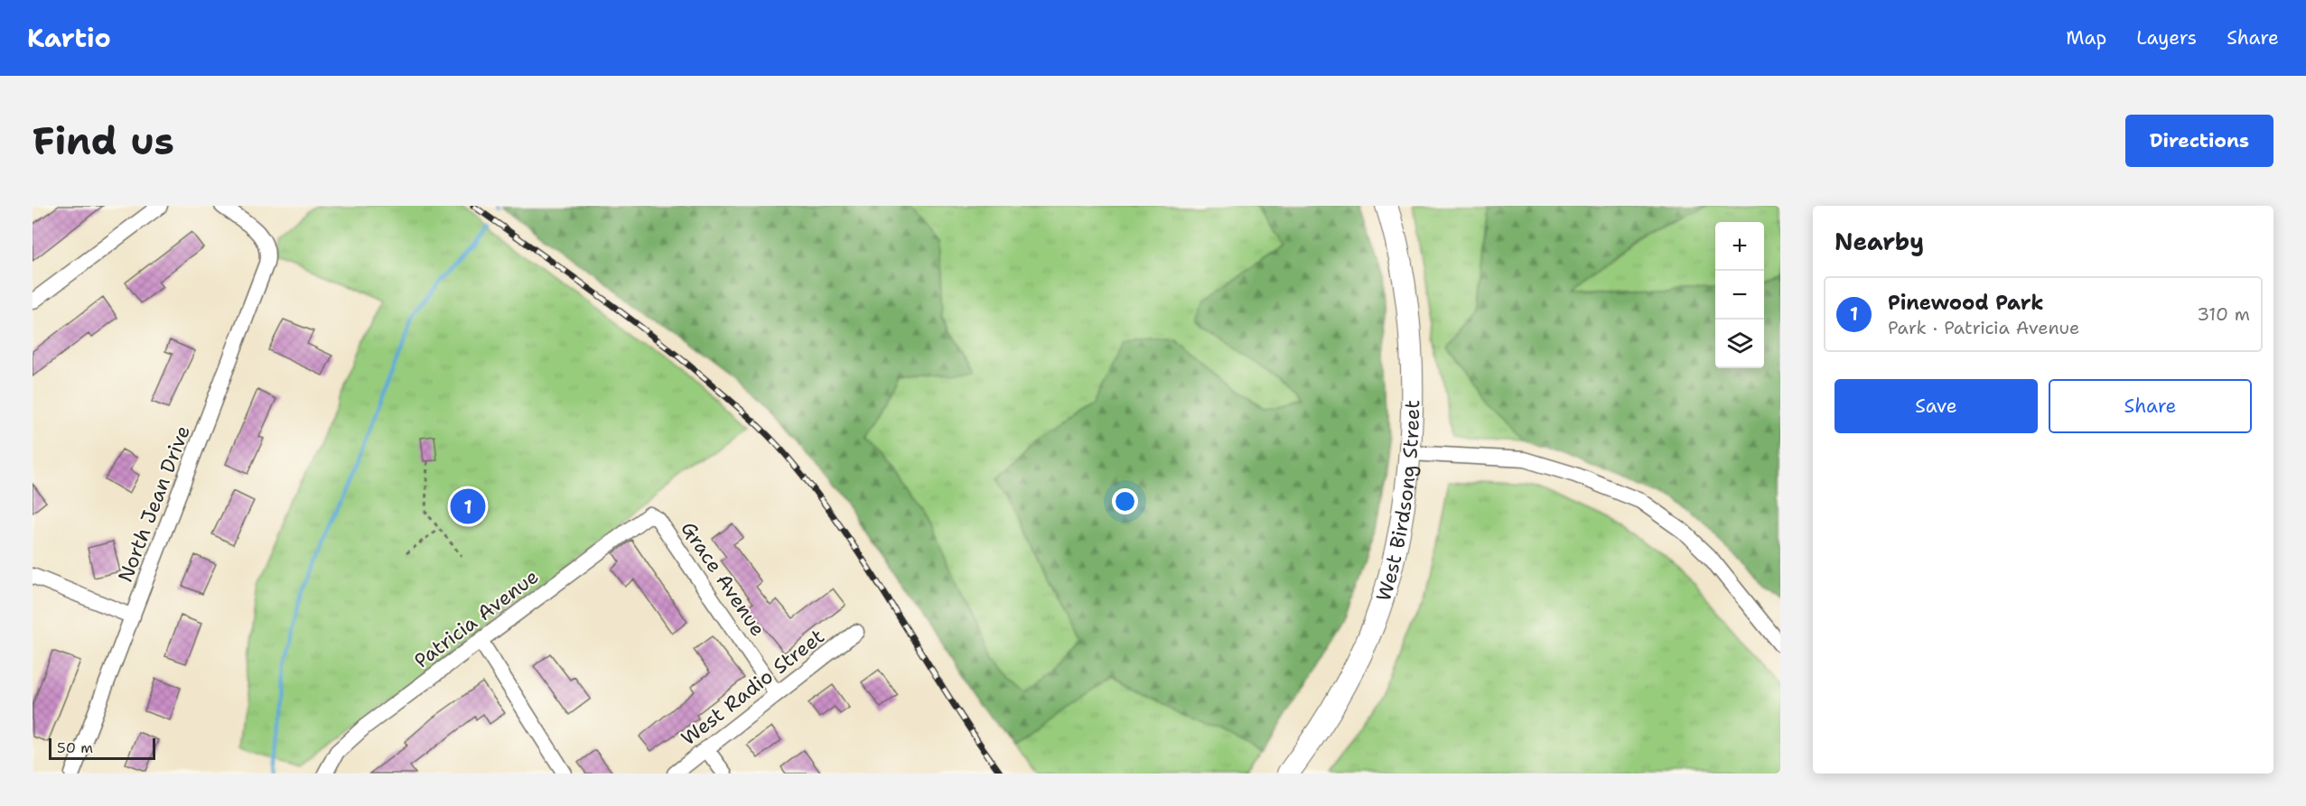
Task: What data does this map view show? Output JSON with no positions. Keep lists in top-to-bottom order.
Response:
{
  "streets": {
    "street": [
      "West Birdsong Street",
      "North Jean Drive",
      "Grace Avenue",
      "Patricia Avenue",
      "West Radio Street"
    ]
  },
  "crossings": [
    ["Grace Avenue", "Patricia Avenue"],
    ["Grace Avenue", "West Radio Street"]
  ],
  "scale_bar": "50 m",
  "page": {
    "header": "Kartio",
    "nav": ["Map", "Layers", "Share"],
    "buttons": [
      "Directions",
      ["Save", "Share"]
    ],
    "title": "Find us",
    "heading": "Nearby",
    "map_buttons": ["+", "−"],
    "list": [
      {
        "mark": "1",
        "name": "Pinewood Park",
        "note": "Park · Patricia Avenue",
        "value": "310 m"
      }
    ],
    "pins": "1",
    "scale": "50 m"
  }
}
